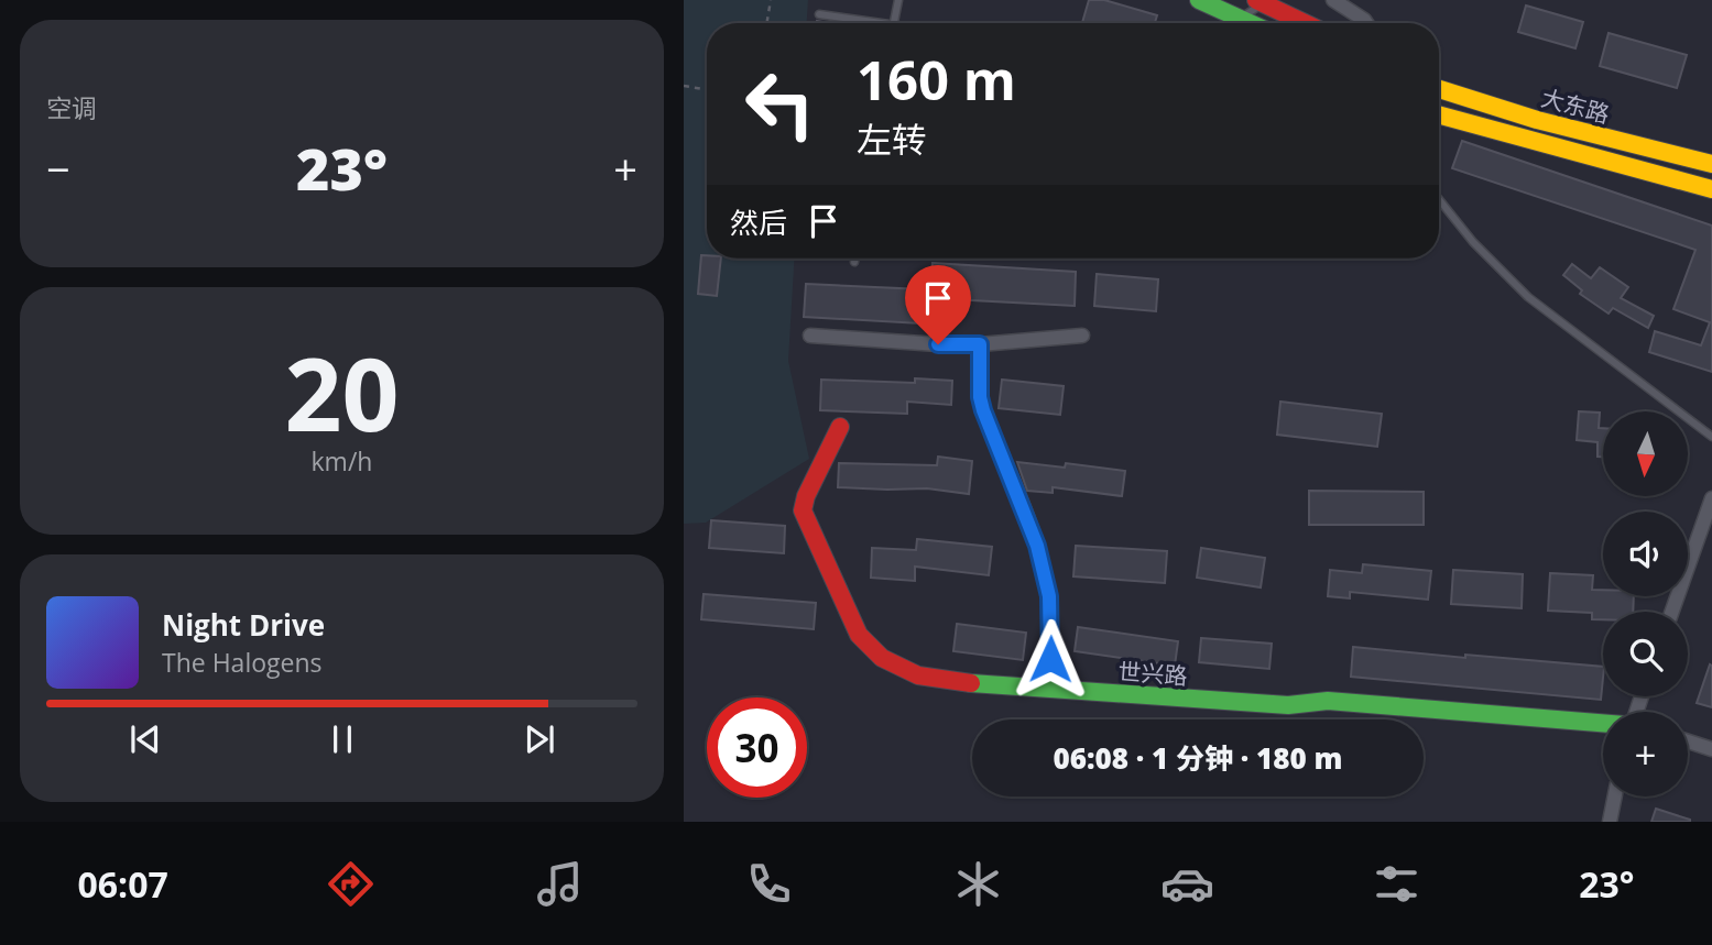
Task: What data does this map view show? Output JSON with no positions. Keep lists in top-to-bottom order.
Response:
{
  "streets": {
    "street": ["大东路", "世兴路"]
  },
  "north": "bottom",
  "page": {
    "tile": [
      "空调",
      ["20", "km/h"]
    ],
    "turn": ["160 m", "左转"],
    "heat": ["−", "23°", "+"],
    "then": "然后",
    "map_buttons": "+",
    "song": ["Night Drive", "The Halogens"],
    "limit": "30",
    "trip": "06:08 · 1 分钟 · 180 m",
    "tabs": ["06:07", "23°"]
  }
}
